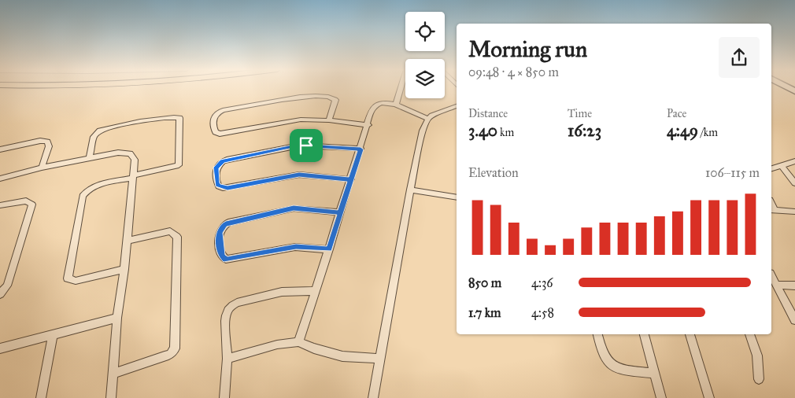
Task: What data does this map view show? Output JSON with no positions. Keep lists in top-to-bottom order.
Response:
{
  "page": {
    "heading": ["Morning run", "09:48 · 4 × 850 m"],
    "stats": [
      ["Distance", "3.40 km"],
      ["Time", "16:23"],
      ["Pace", "4:49 /km"]
    ],
    "chart": ["Elevation", "106–115 m"],
    "list": [
      {
        "name": "850 m",
        "note": "4:36"
      },
      {
        "name": "1.7 km",
        "note": "4:58"
      }
    ]
  }
}
